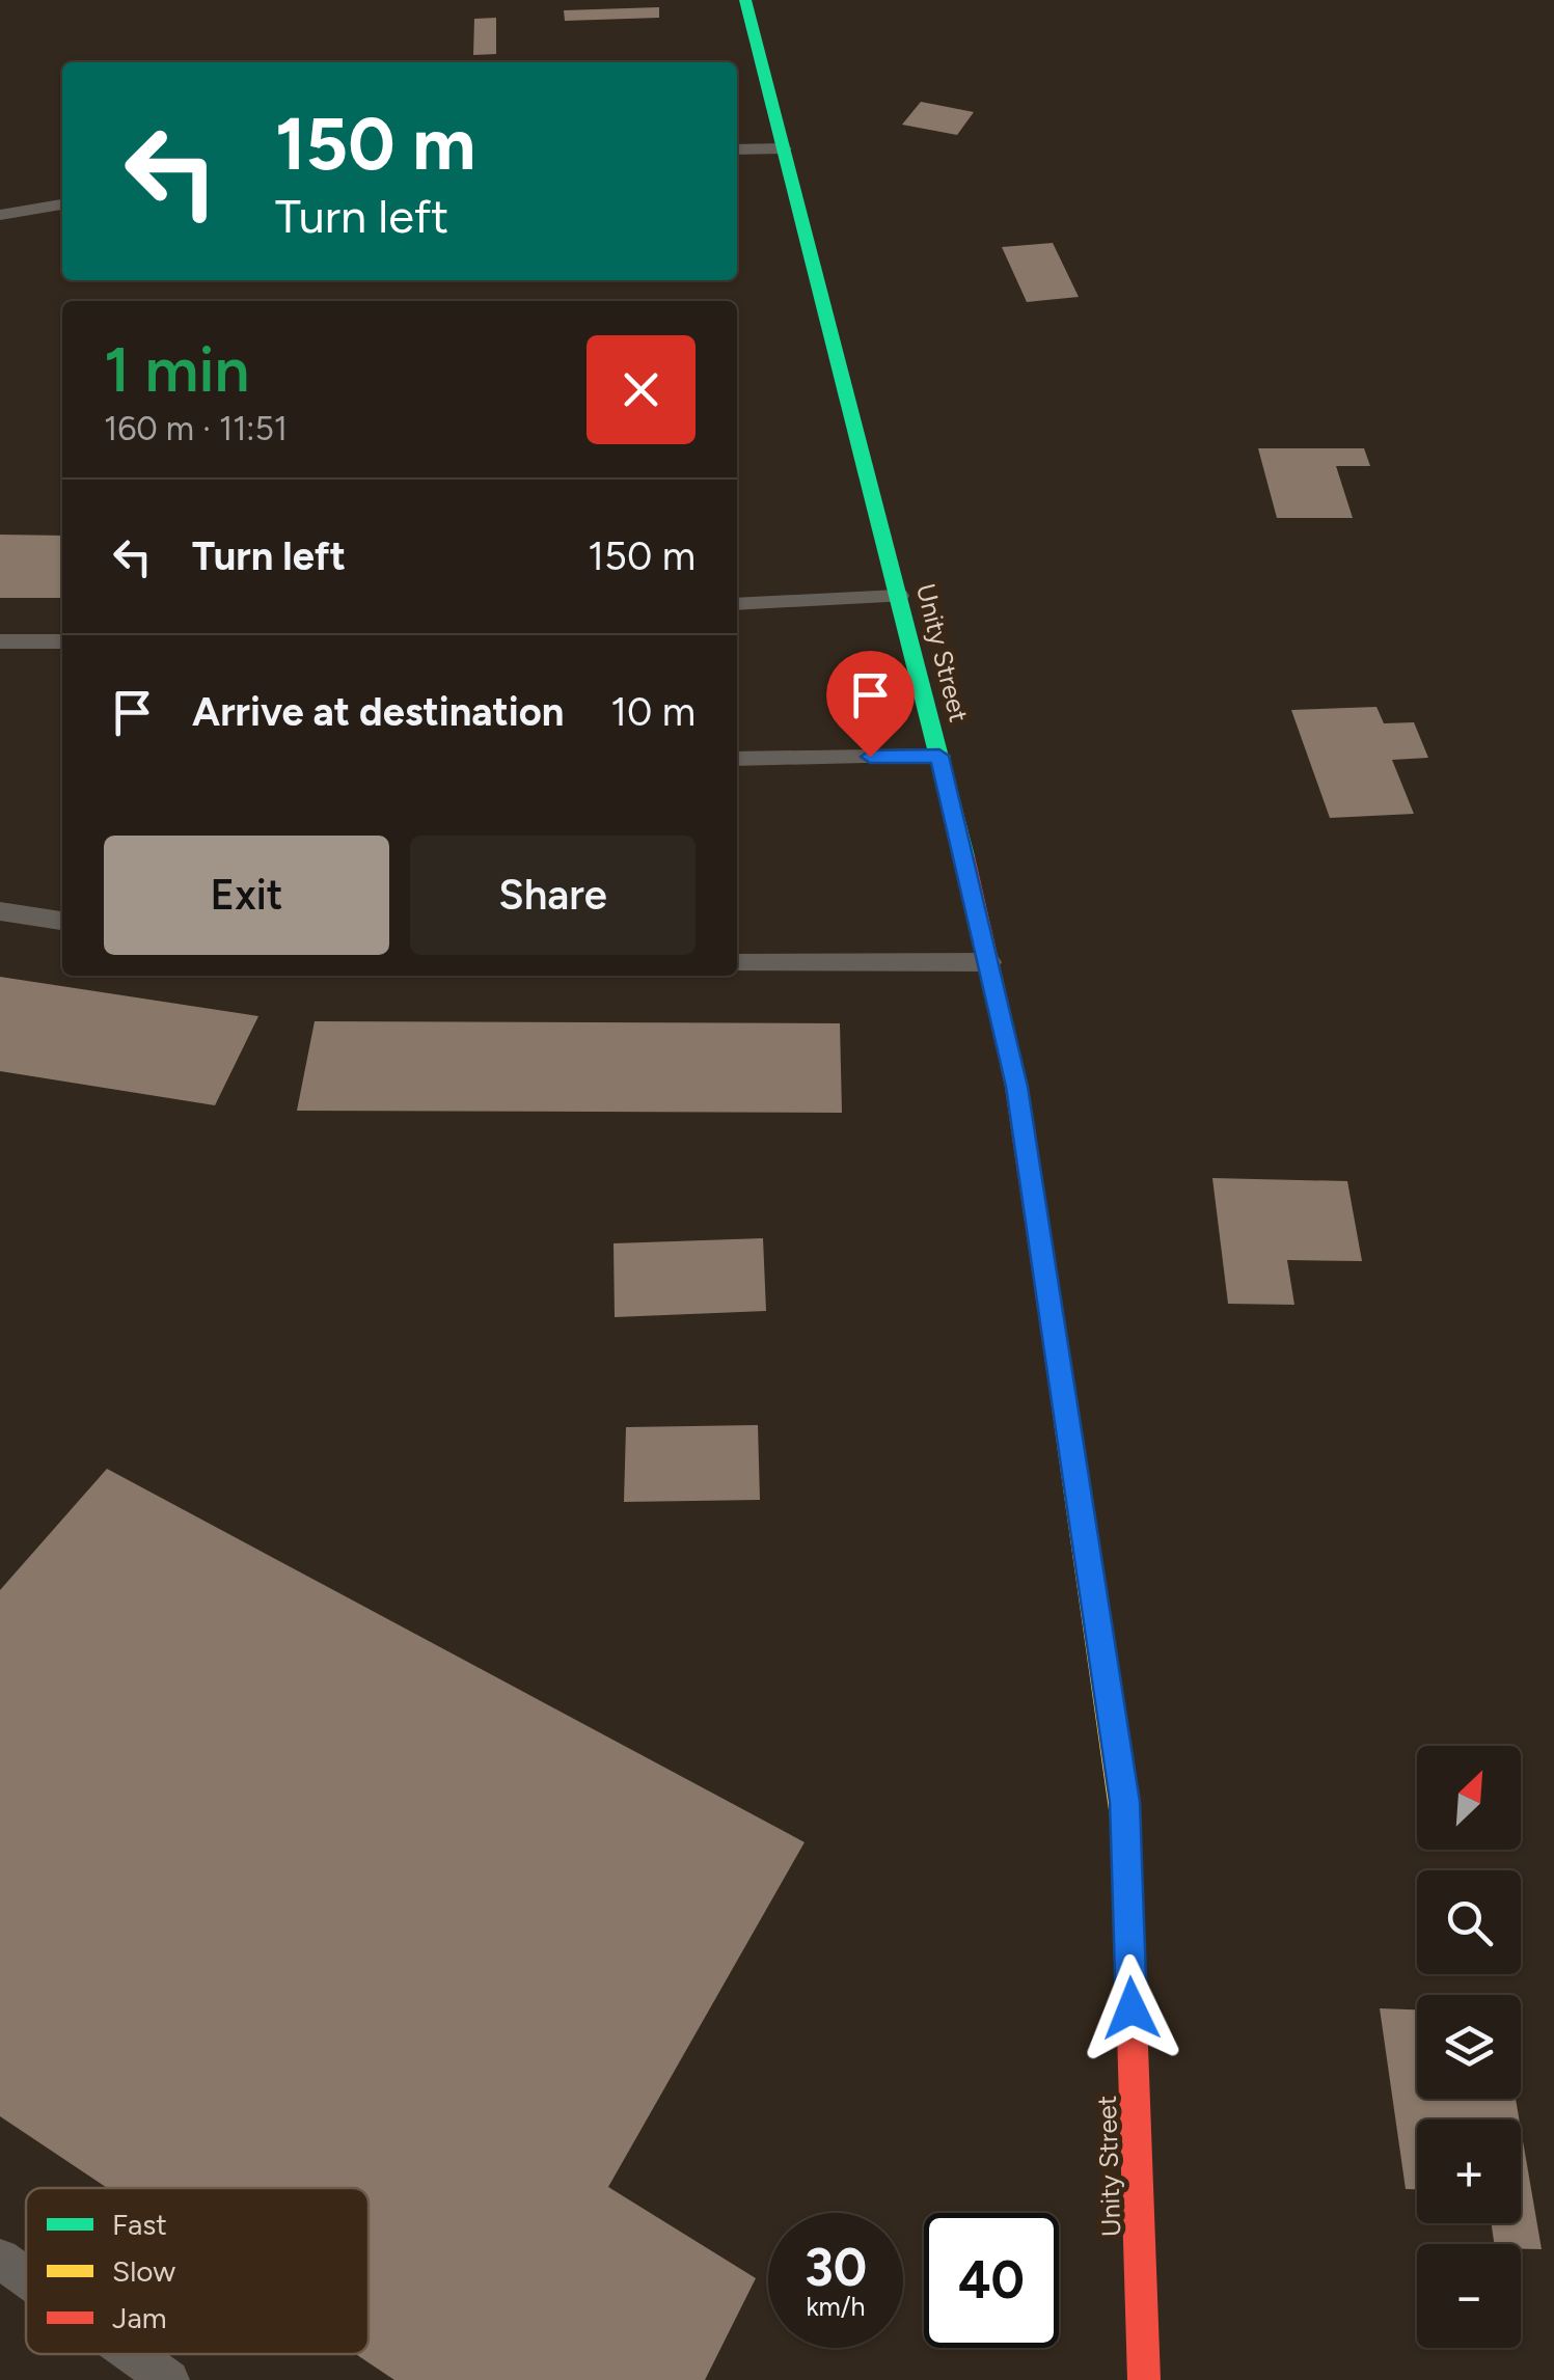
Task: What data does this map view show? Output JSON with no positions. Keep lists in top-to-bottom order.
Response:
{
  "streets": {
    "street": ["Unity Street"]
  },
  "legend": ["Fast", "Slow", "Jam"],
  "north": "top right",
  "page": {
    "turn": ["150 m", "Turn left"],
    "heading": ["1 min", "160 m · 11:51"],
    "list": [
      {
        "name": "Turn left",
        "value": "150 m"
      },
      {
        "name": "Arrive at destination",
        "value": "10 m"
      }
    ],
    "buttons": ["Exit", "Share"],
    "map_buttons": ["+", "−"],
    "speed": "30 km/h",
    "limit": "40"
  }
}
